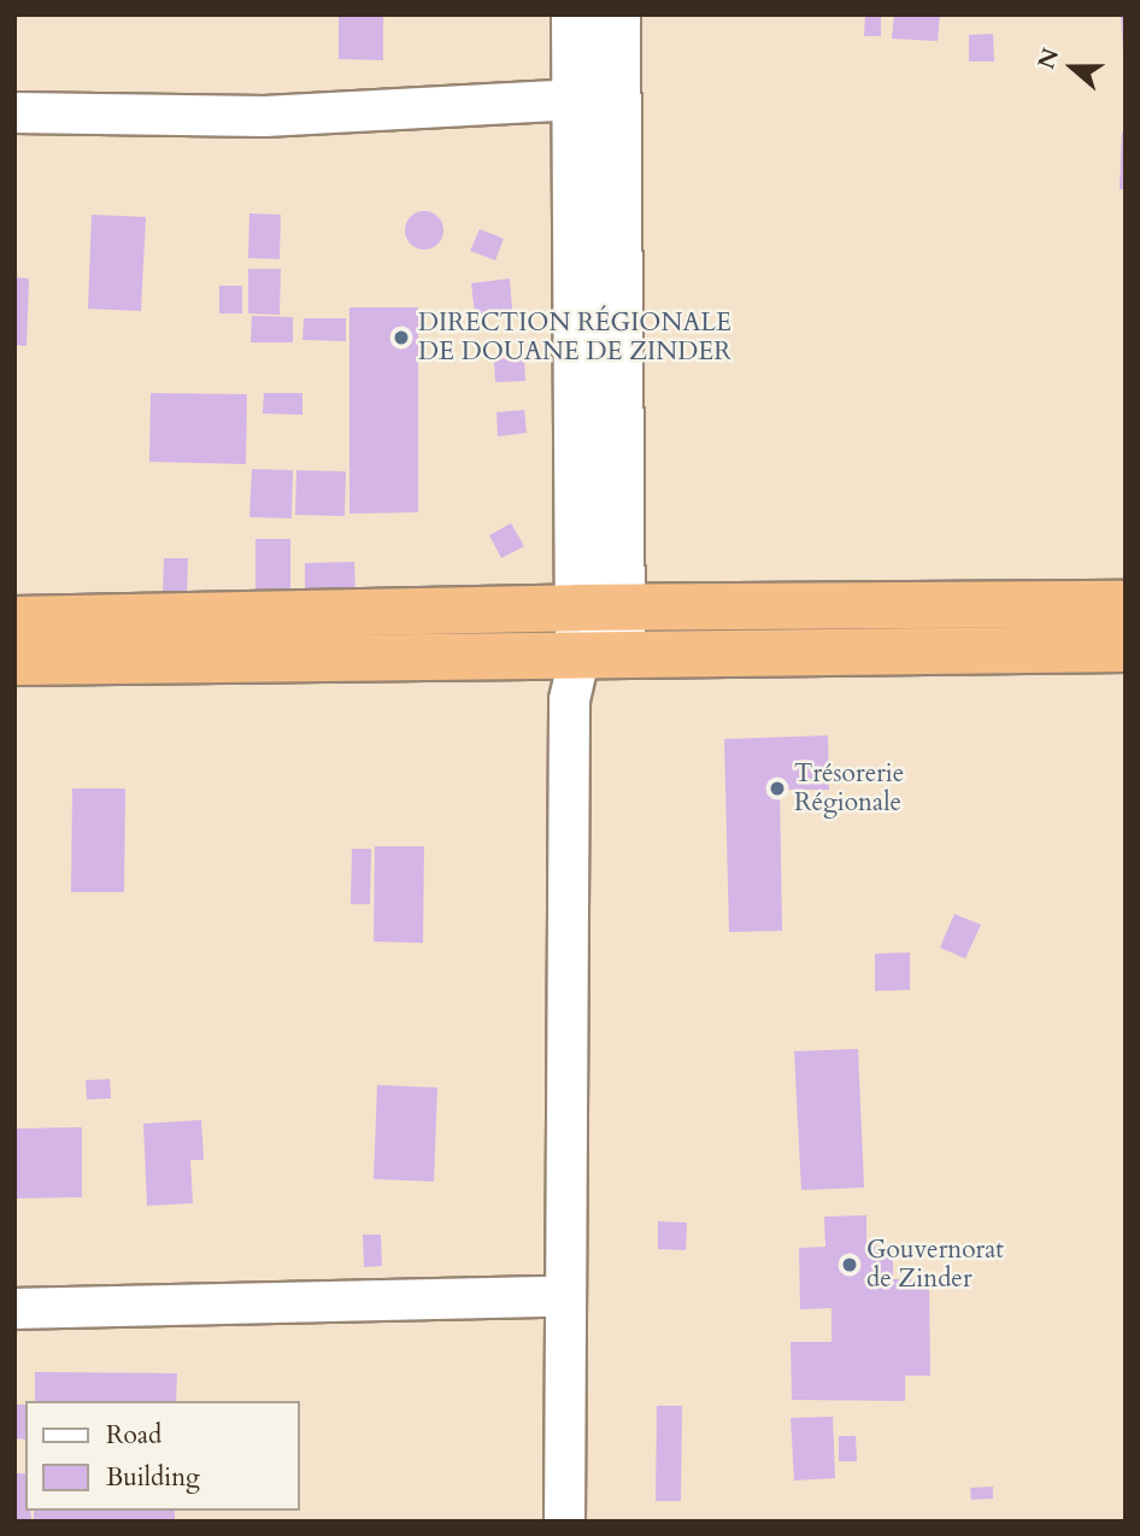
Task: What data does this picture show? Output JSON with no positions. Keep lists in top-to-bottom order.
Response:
{
  "places": ["DIRECTION RÉGIONALE DE DOUANE DE ZINDER", "Trésorerie Régionale", "Gouvernorat de Zinder"],
  "legend": ["Road", "Building"],
  "north": "left"
}
